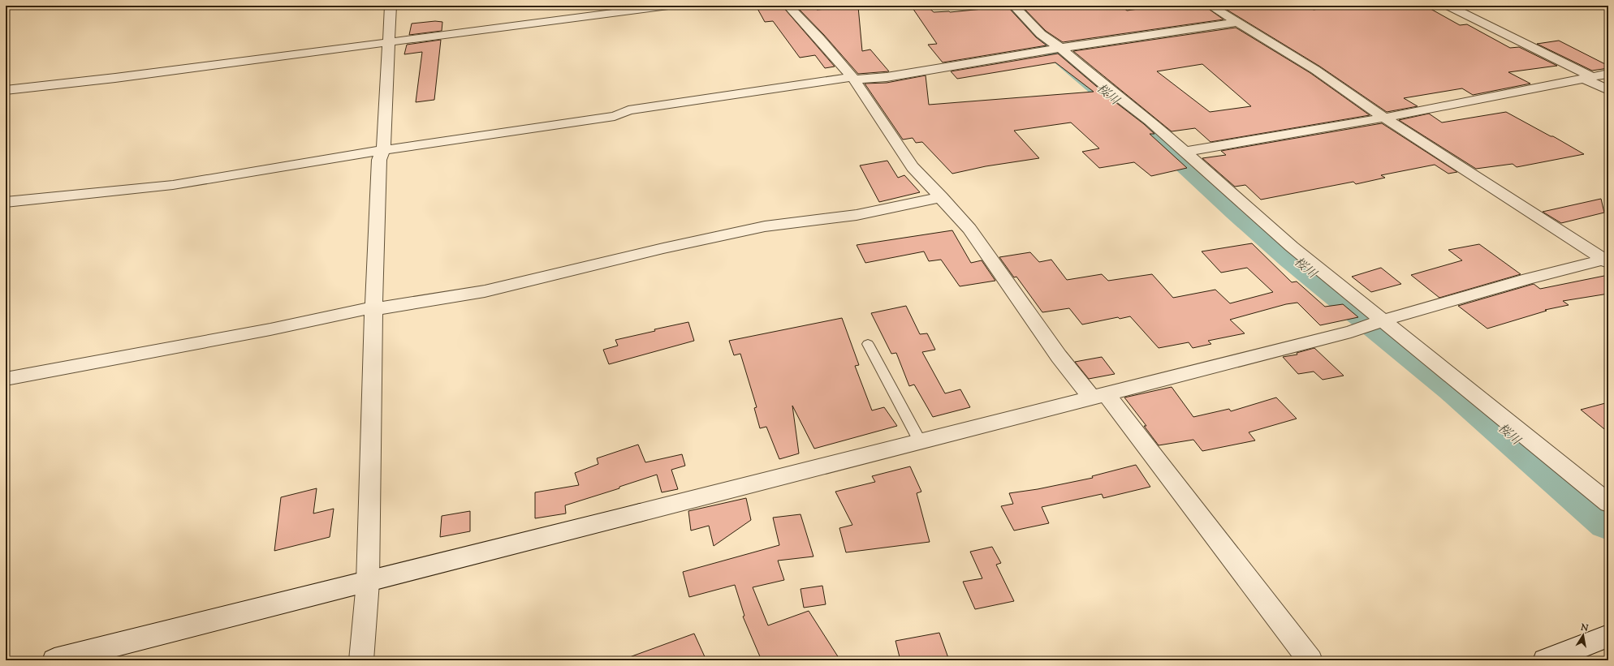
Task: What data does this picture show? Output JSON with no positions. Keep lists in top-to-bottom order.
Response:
{
  "water": ["桜川"],
  "north": "top"
}
